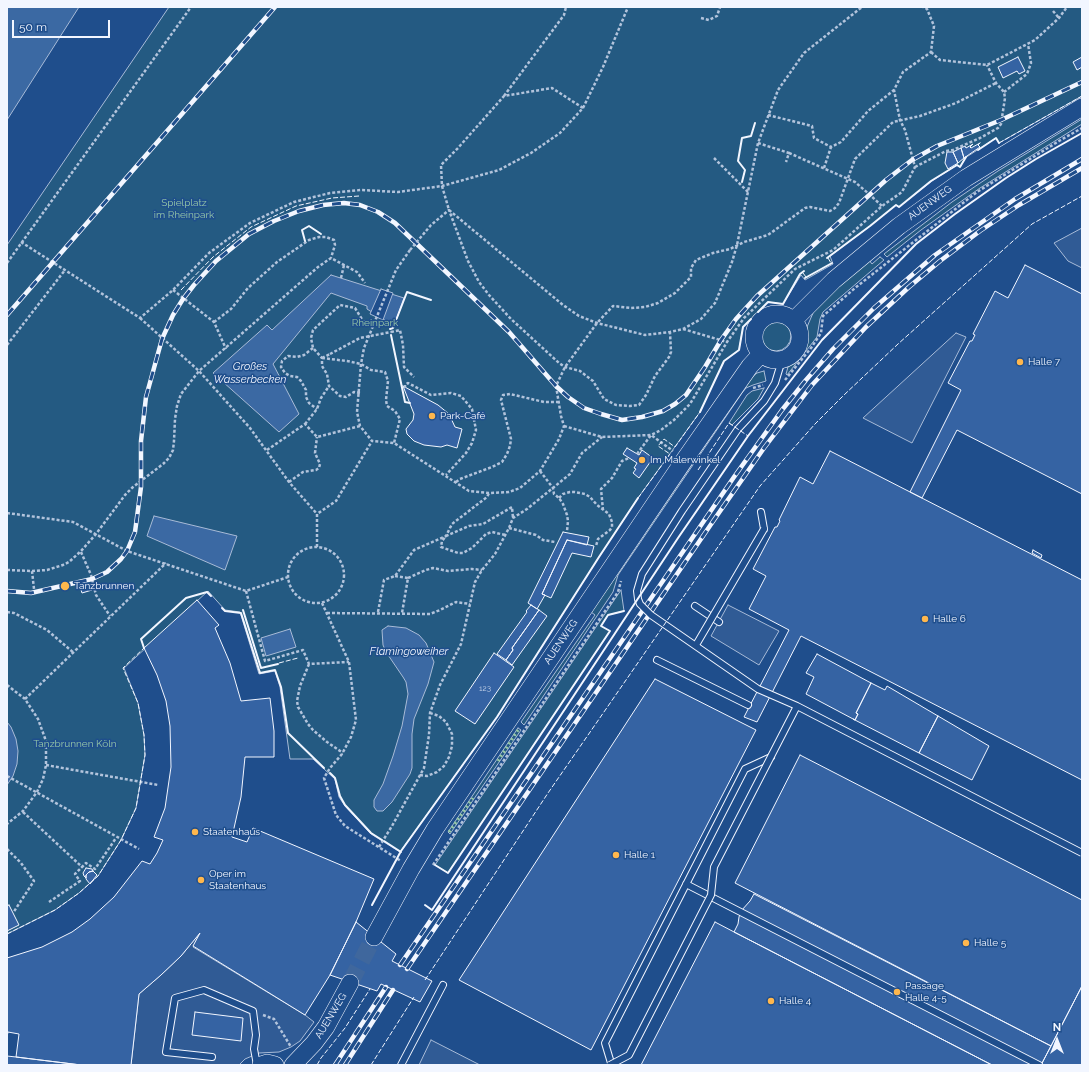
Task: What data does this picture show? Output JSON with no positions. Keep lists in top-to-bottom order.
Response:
{
  "streets": {
    "street": ["AUENWEG"]
  },
  "water": ["Großes Wasserbecken", "Flamingoweiher"],
  "parks": ["Spielplatz im Rheinpark", "Rheinpark", "Tanzbrunnen Köln"],
  "places": [
    "Halle 7",
    "Park-Café",
    "Im Malerwinkel",
    "Tanzbrunnen",
    "Halle 6",
    "Staatenhaus",
    "Halle 1",
    "Oper im Staatenhaus",
    "Halle 5",
    "Passage Halle 4-5",
    "Halle 4"
  ],
  "house_numbers": ["123"],
  "scale_bar": "50 m",
  "north": "top"
}
